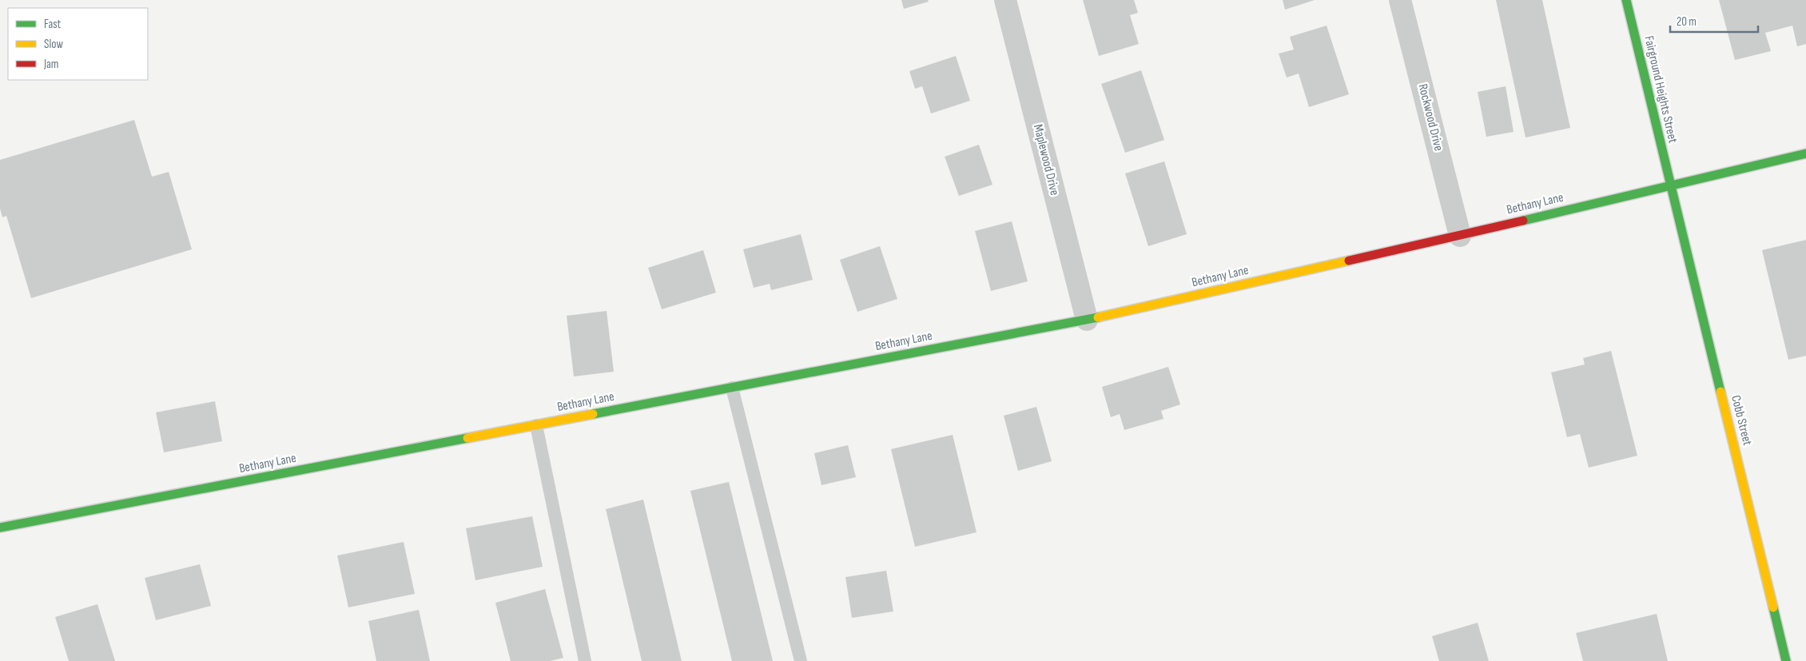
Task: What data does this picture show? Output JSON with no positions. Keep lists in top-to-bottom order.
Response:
{
  "streets": {
    "street": [
      "Fairground Heights Street",
      "Rockwood Drive",
      "Maplewood Drive",
      "Bethany Lane",
      "Cobb Street"
    ]
  },
  "crossings": [
    ["Fairground Heights Street", "Bethany Lane"],
    ["Fairground Heights Street", "Cobb Street"],
    ["Rockwood Drive", "Bethany Lane"],
    ["Maplewood Drive", "Bethany Lane"],
    ["Bethany Lane", "Cobb Street"]
  ],
  "legend": ["Fast", "Slow", "Jam"],
  "scale_bar": "20 m"
}
